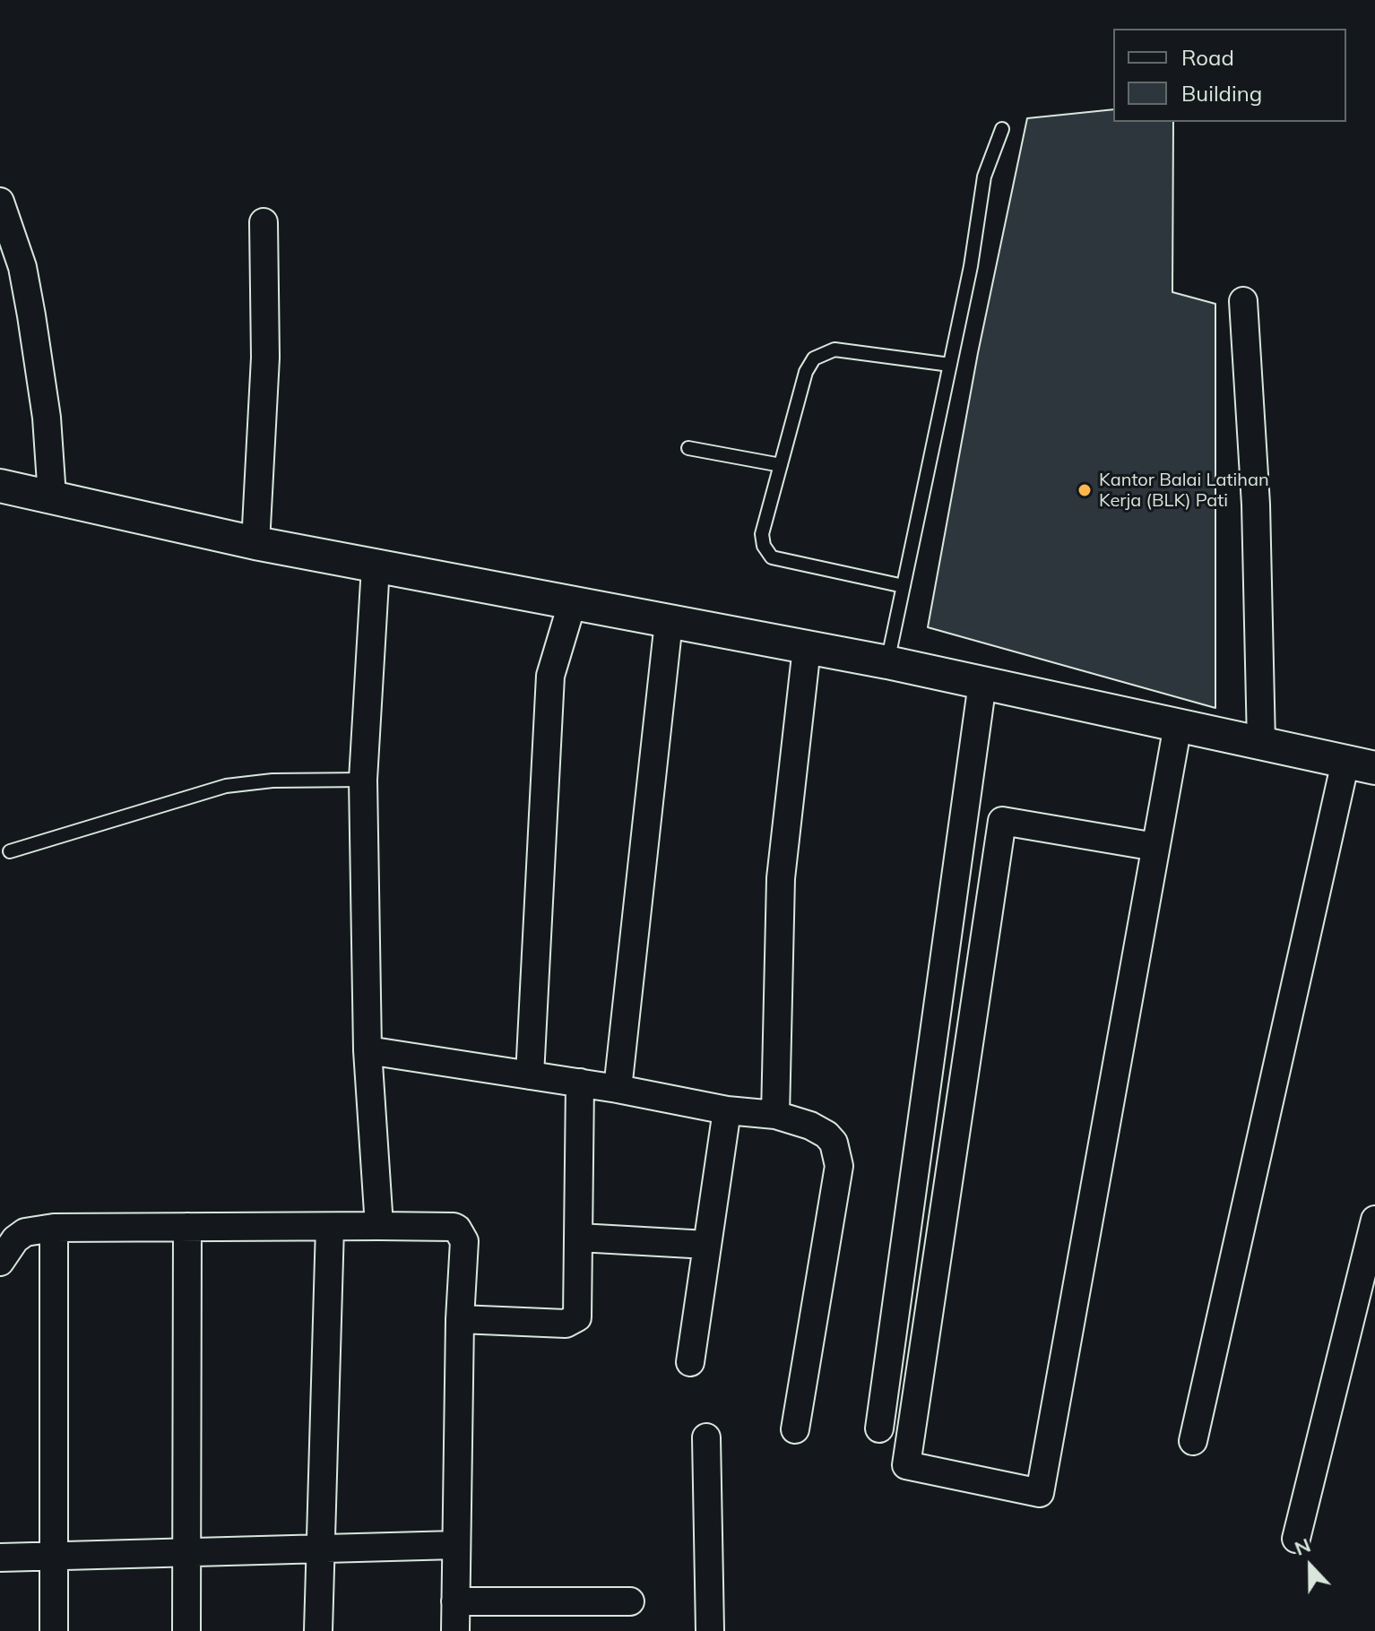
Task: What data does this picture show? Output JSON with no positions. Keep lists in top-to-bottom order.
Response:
{
  "places": ["Kantor Balai Latihan Kerja (BLK) Pati"],
  "legend": ["Road", "Building"],
  "north": "top"
}
